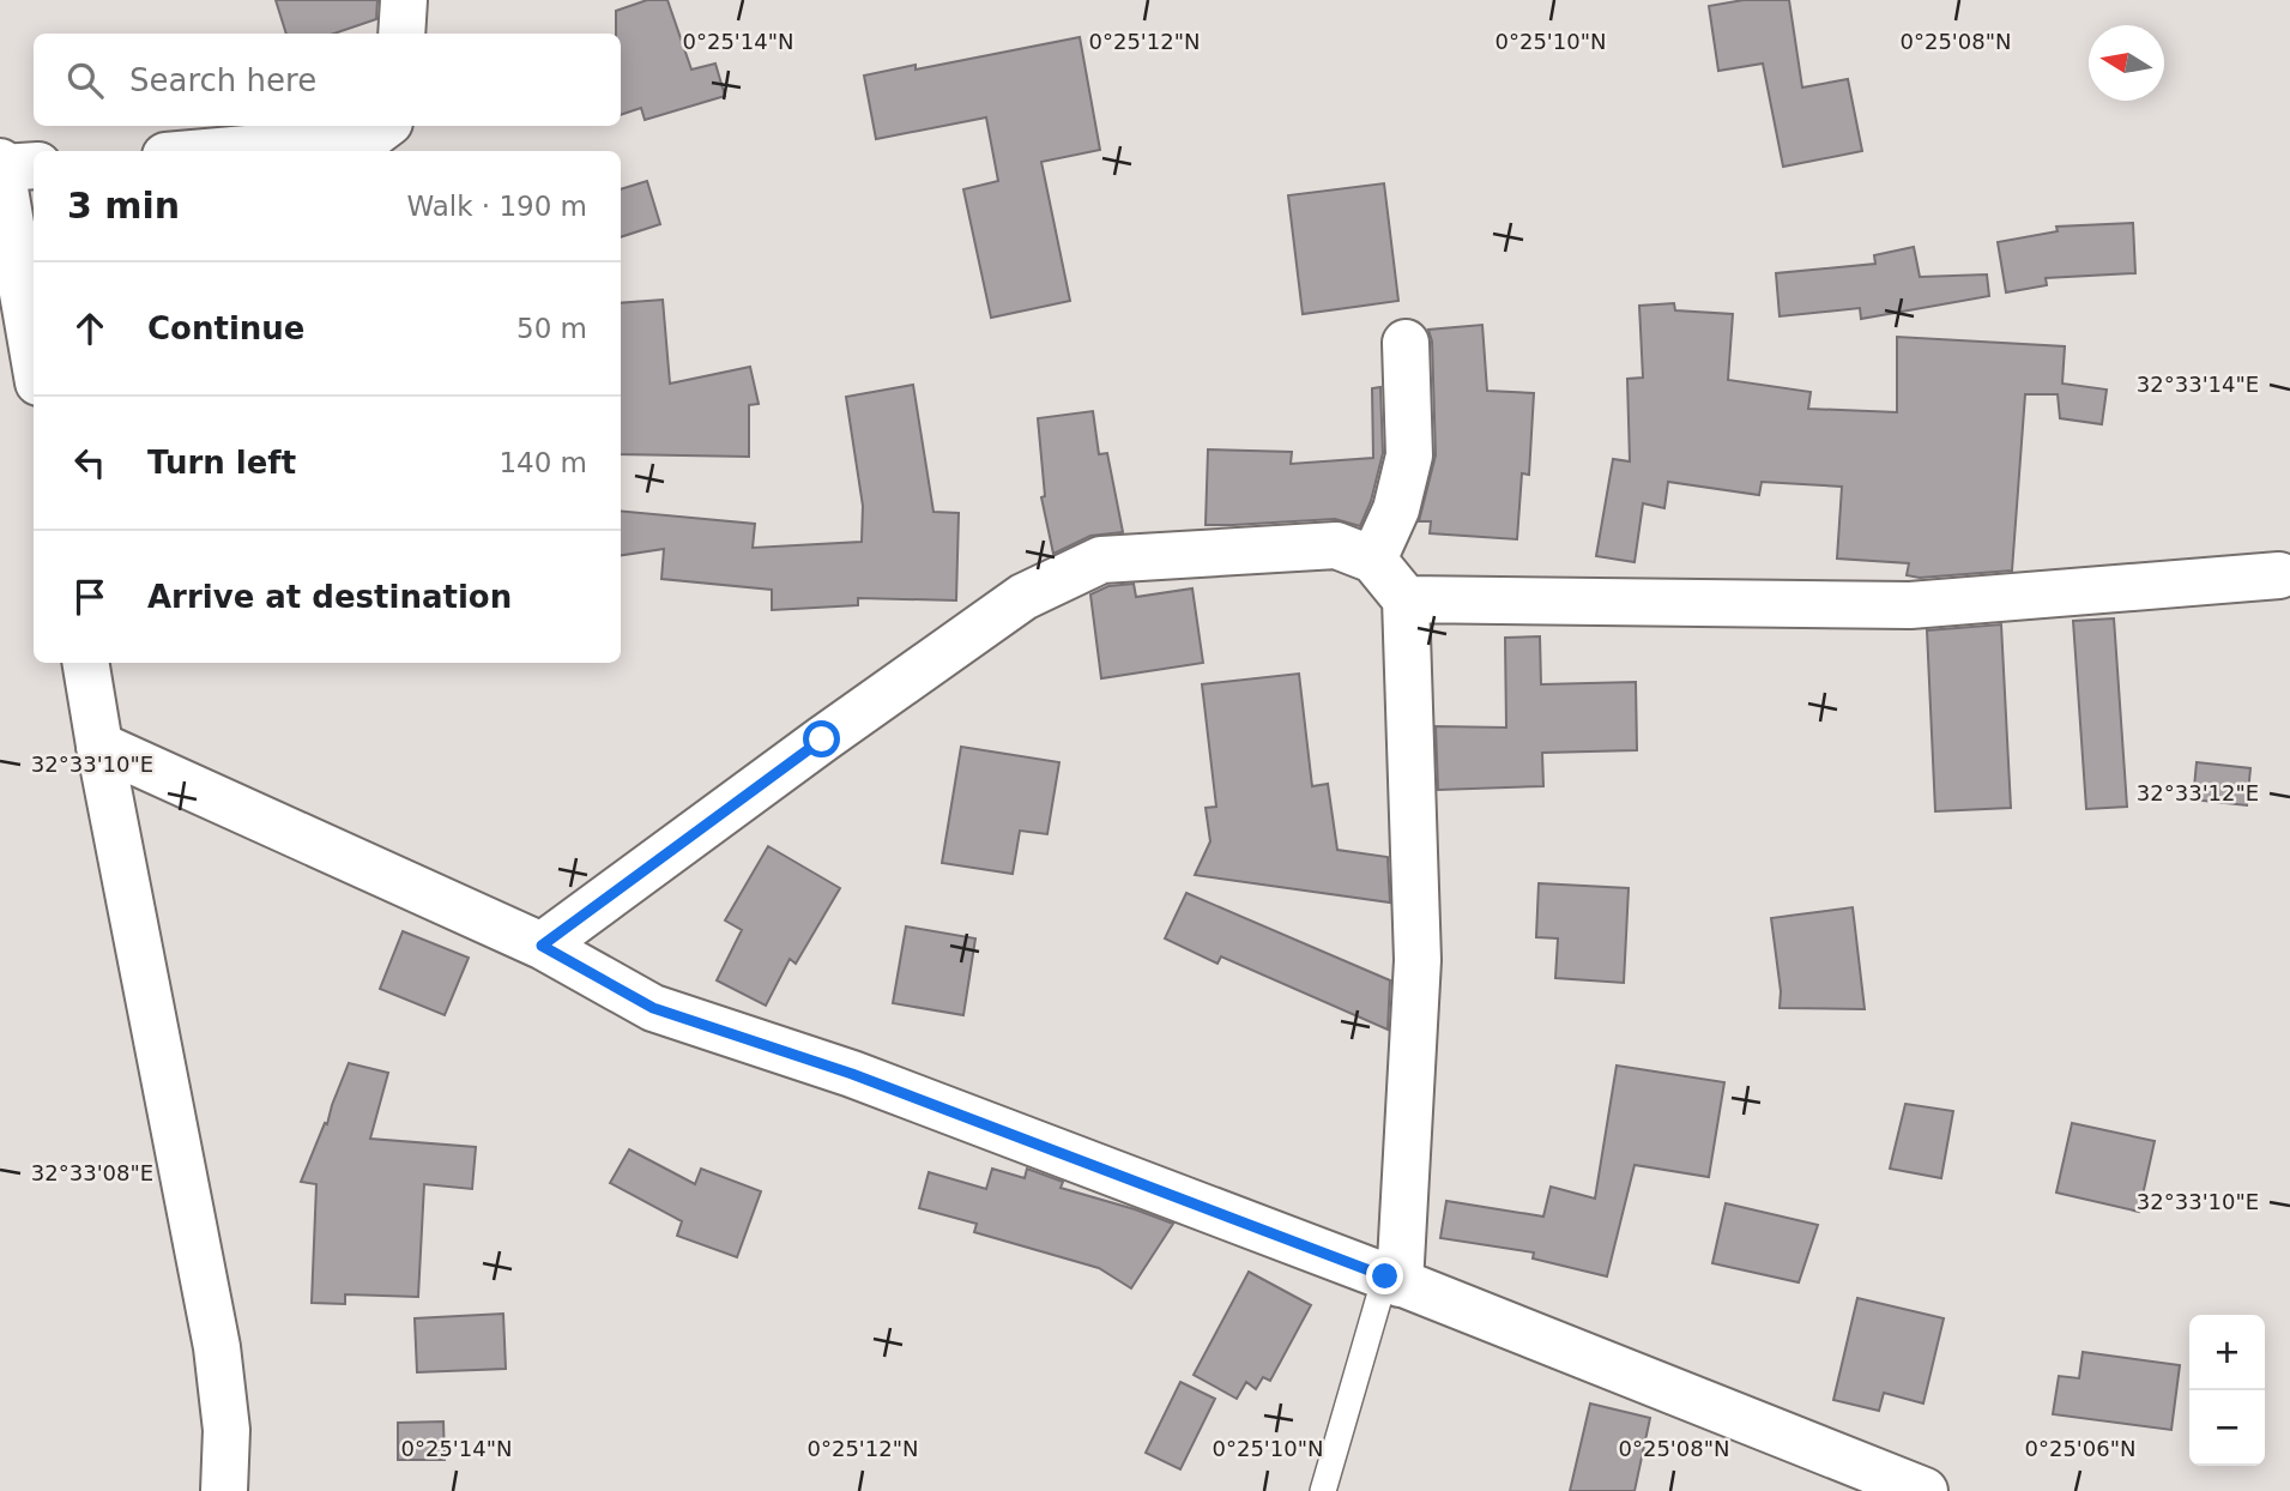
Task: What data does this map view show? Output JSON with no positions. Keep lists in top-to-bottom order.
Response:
{
  "north": "left",
  "page": {
    "search": "Search here",
    "heading": ["3 min", "Walk · 190 m"],
    "list": [
      ["Continue", "50 m"],
      ["Turn left", "140 m"],
      "Arrive at destination"
    ],
    "map_buttons": ["+", "−"]
  },
  "coordinates": [
    "0°25'14\"N",
    "0°25'12\"N",
    "0°25'10\"N",
    "0°25'08\"N",
    "32°33'14\"E",
    "32°33'10\"E",
    "32°33'12\"E",
    "32°33'08\"E",
    "0°25'06\"N"
  ]
}
